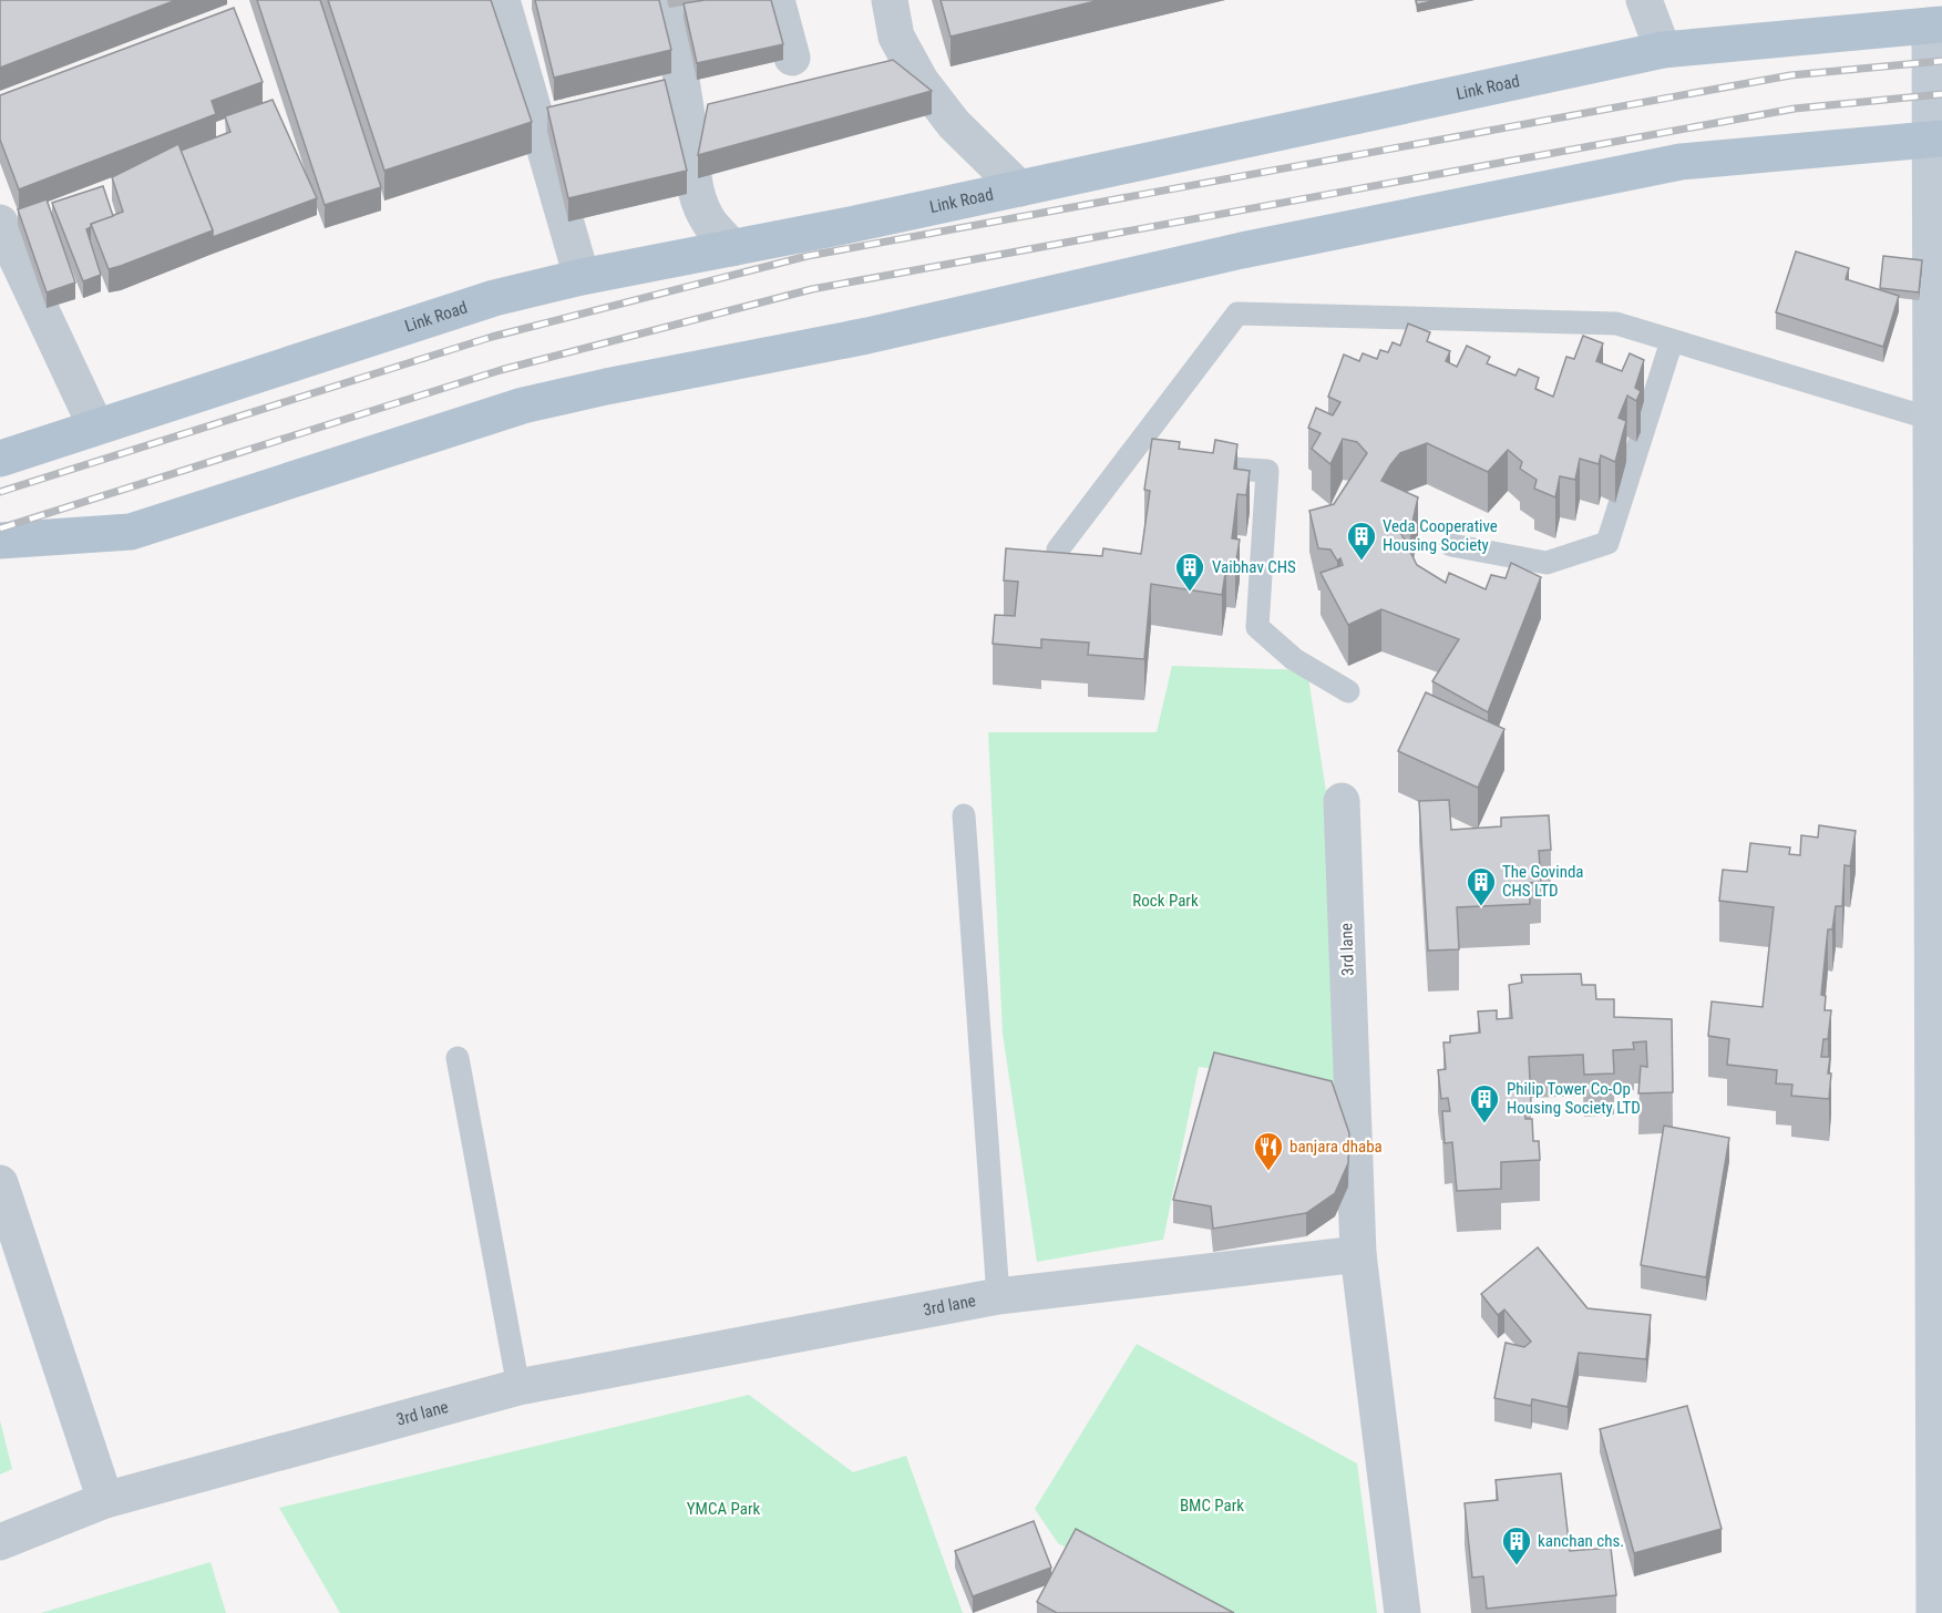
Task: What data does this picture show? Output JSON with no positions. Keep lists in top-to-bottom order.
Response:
{
  "streets": {
    "main road": ["Link Road"],
    "street": ["3rd lane"]
  },
  "parks": ["Rock Park", "BMC Park", "YMCA Park"],
  "places": {
    "building": [
      "Veda Cooperative Housing Society",
      "Vaibhav CHS",
      "The Govinda CHS LTD",
      "Philip Tower Co-Op Housing Society LTD",
      "kanchan chs."
    ],
    "restaurant": ["banjara dhaba"]
  }
}
